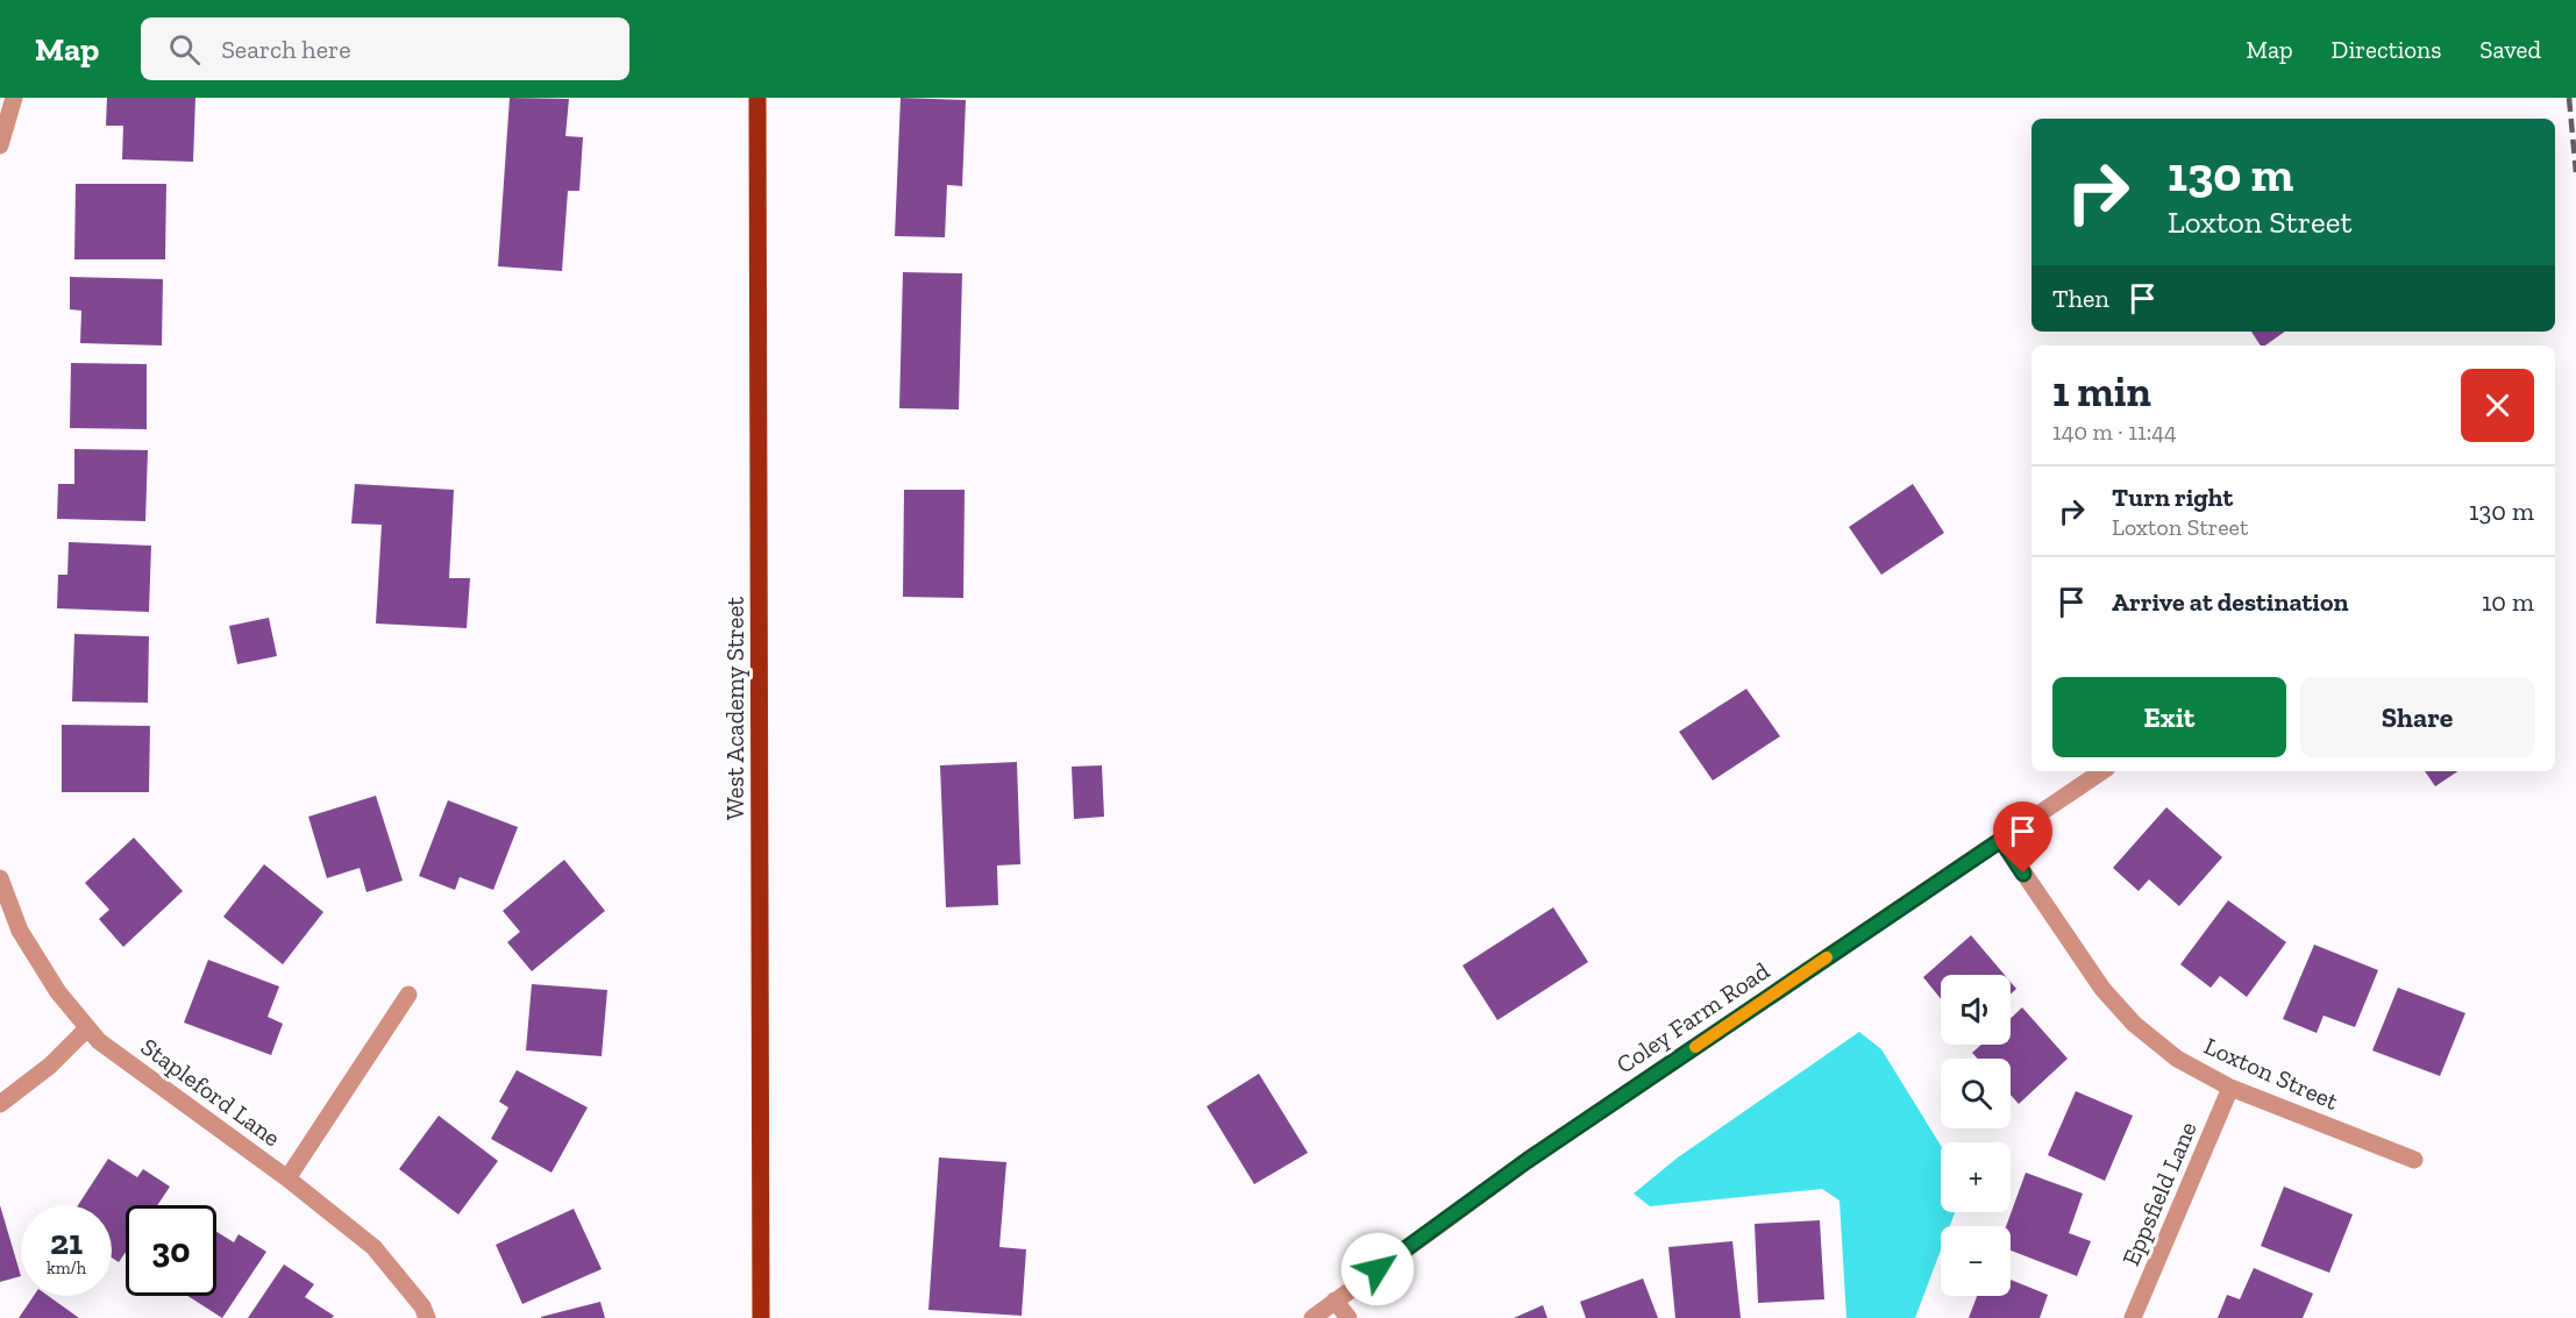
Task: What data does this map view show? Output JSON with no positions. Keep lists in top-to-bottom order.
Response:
{
  "streets": {
    "main road": ["West Academy Street"],
    "street": [
      "Coley Farm Road",
      "Loxton Street",
      "Stapleford Lane",
      "Eppsfield Lane"
    ]
  },
  "crossings": [
    ["Coley Farm Road", "Loxton Street"],
    ["Loxton Street", "Eppsfield Lane"]
  ],
  "page": {
    "header": "Map",
    "search": "Search here",
    "nav": ["Map", "Directions", "Saved"],
    "turn": ["130 m", "Loxton Street"],
    "then": "Then",
    "heading": ["1 min", "140 m · 11:44"],
    "list": [
      {
        "name": "Turn right",
        "note": "Loxton Street",
        "value": "130 m"
      },
      {
        "name": "Arrive at destination",
        "value": "10 m"
      }
    ],
    "buttons": ["Exit", "Share"],
    "map_buttons": ["+", "−"],
    "speed": "21 km/h",
    "limit": "30"
  }
}
